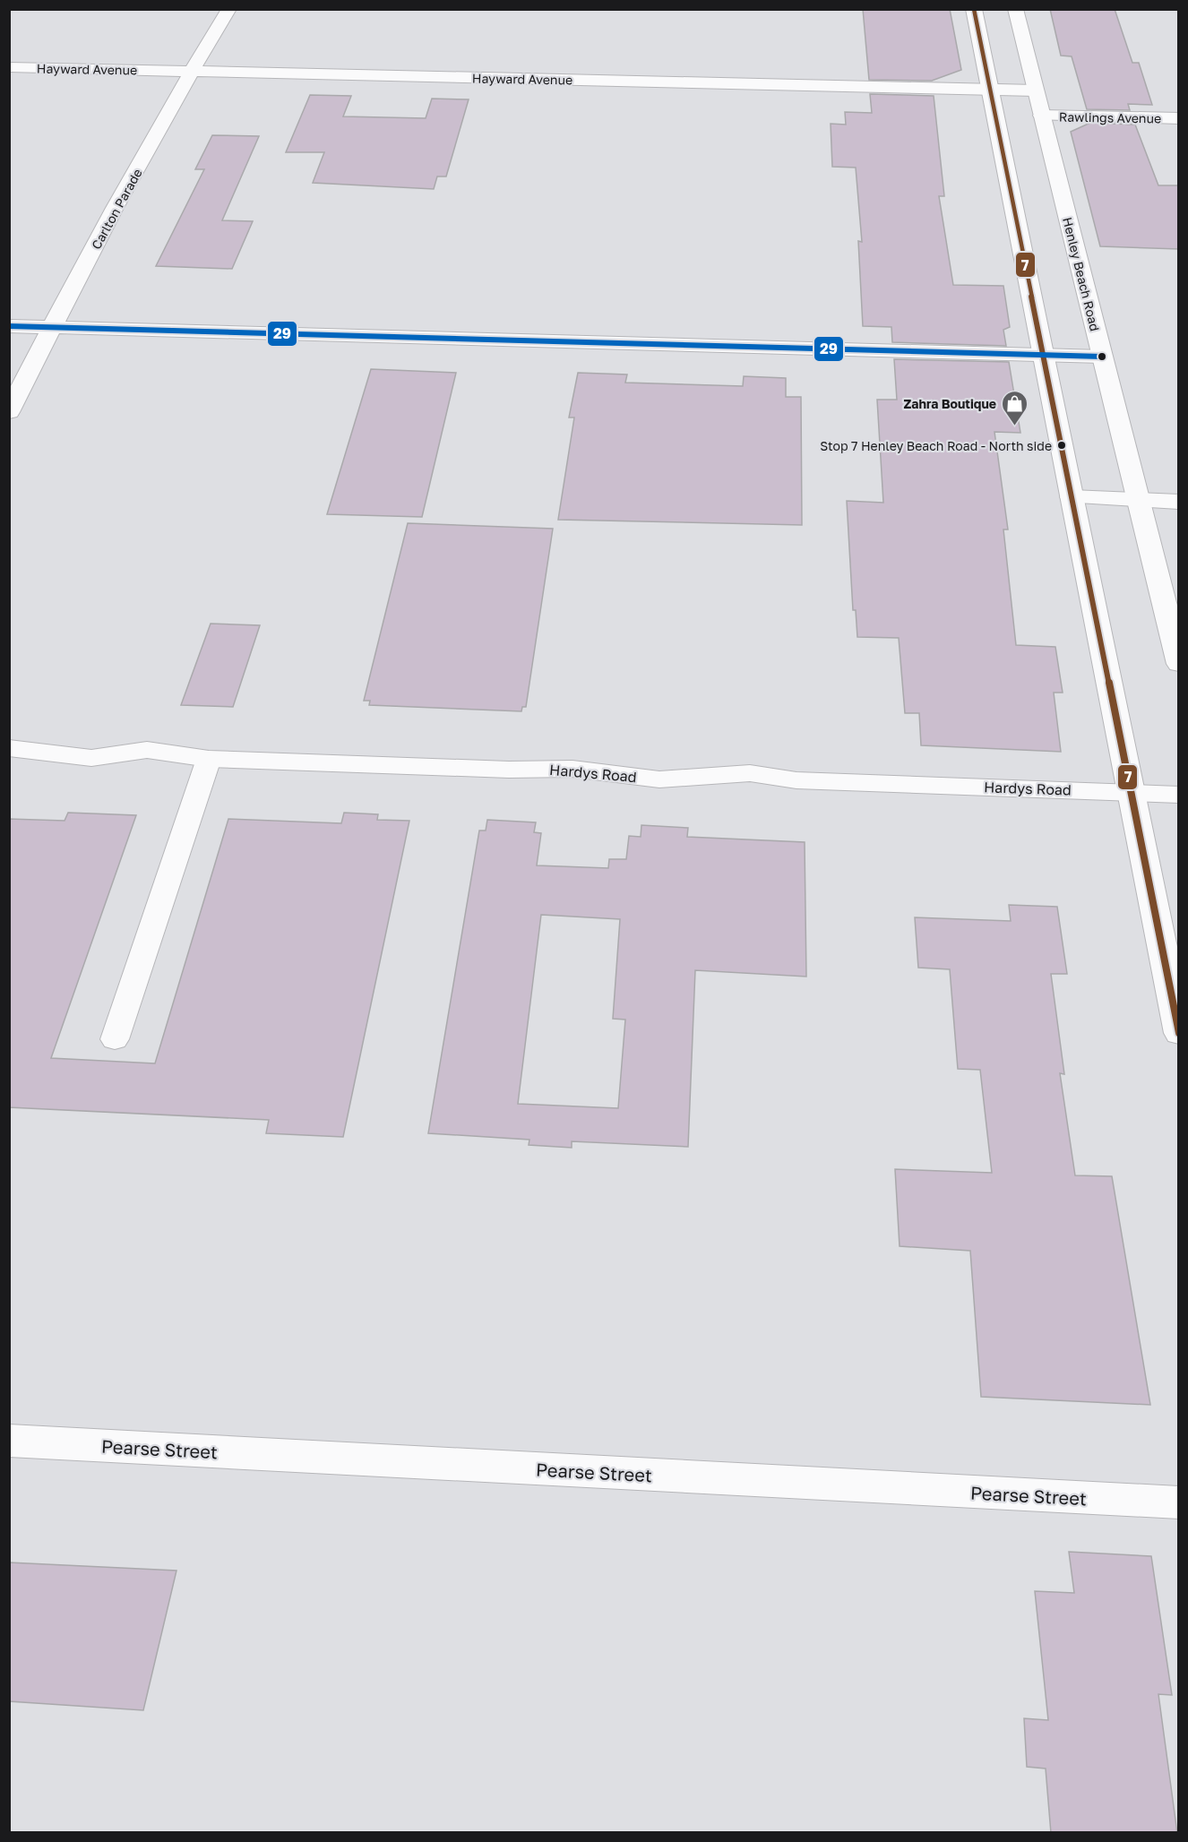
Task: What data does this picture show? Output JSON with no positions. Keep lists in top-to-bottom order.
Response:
{
  "streets": {
    "street": [
      "Hayward Avenue",
      "Rawlings Avenue",
      "Carlton Parade",
      "Henley Beach Road",
      "Hardys Road",
      "Pearse Street"
    ]
  },
  "crossings": [
    ["Hayward Avenue", "Carlton Parade"],
    ["Hayward Avenue", "Henley Beach Road"],
    ["Rawlings Avenue", "Henley Beach Road"]
  ],
  "places": {
    "shop": ["Zahra Boutique"],
    "other": ["Stop 7 Henley Beach Road - North side"]
  },
  "lines": ["transit line 7", "transit line 29"]
}
